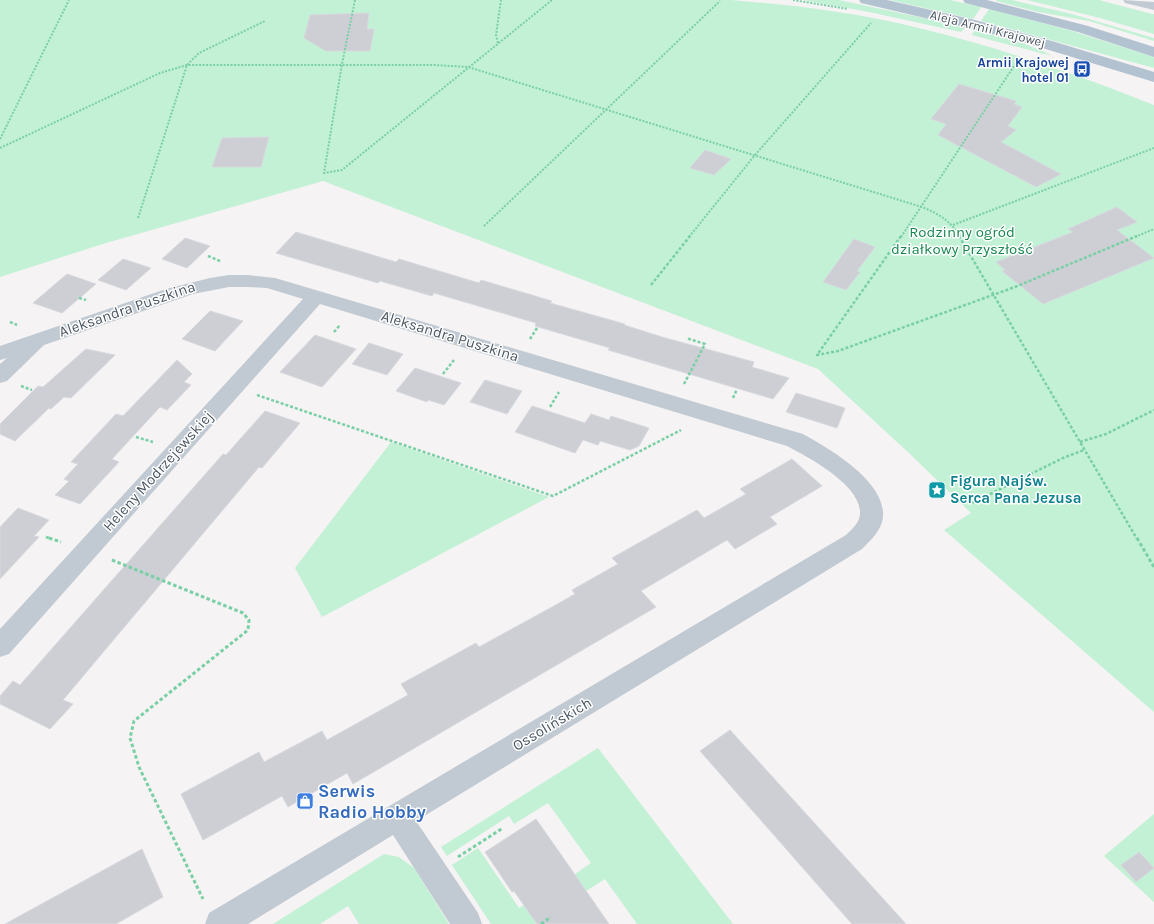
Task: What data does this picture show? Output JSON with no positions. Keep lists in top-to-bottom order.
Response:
{
  "streets": {
    "main road": ["Aleja Armii Krajowej"],
    "street": ["Aleksandra Puszkina", "Heleny Modrzejewskiej", "Ossolińskich"]
  },
  "crossings": [
    ["Aleksandra Puszkina", "Heleny Modrzejewskiej"],
    ["Aleksandra Puszkina", "Ossolińskich"]
  ],
  "parks": ["Rodzinny ogród działkowy Przyszłość"],
  "places": {
    "bus stop": ["Armii Krajowej hotel 01"],
    "place": ["Figura Najśw. Serca Pana Jezusa"],
    "shop": ["Serwis Radio Hobby"]
  }
}
